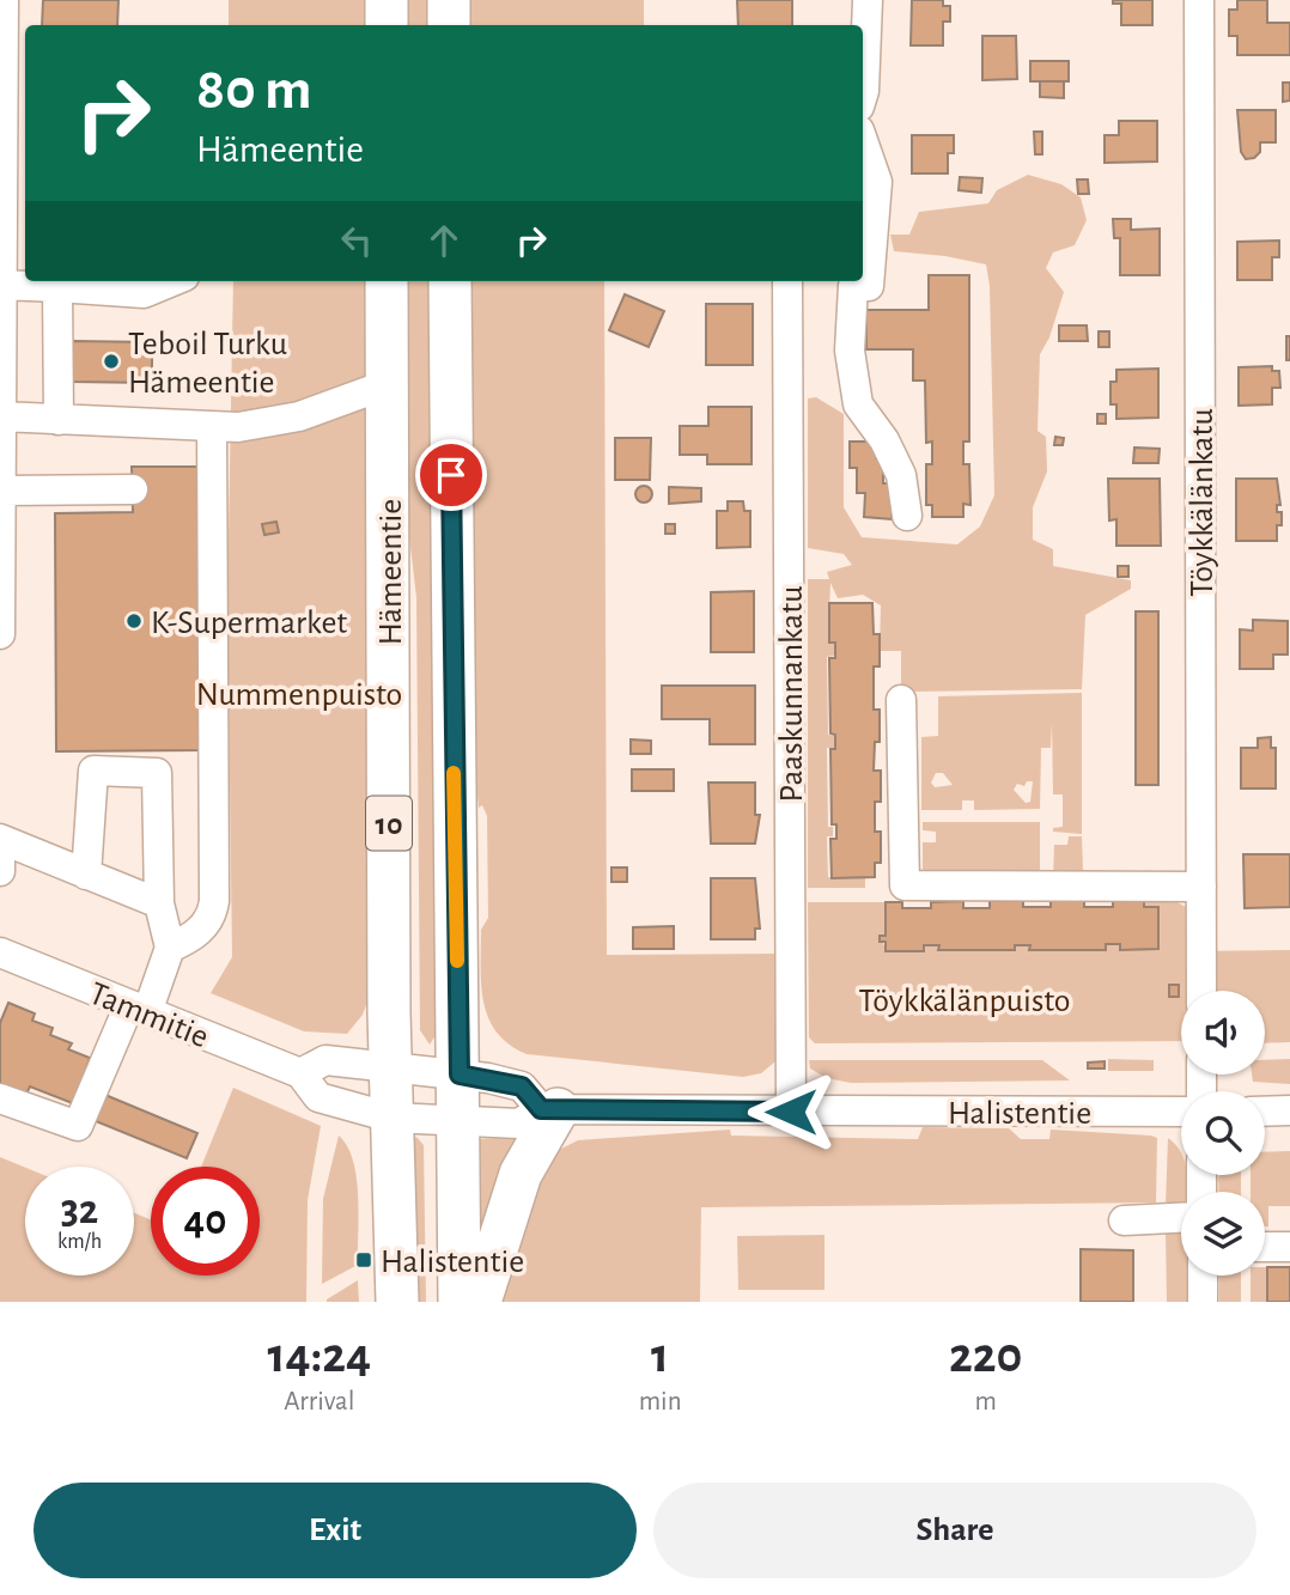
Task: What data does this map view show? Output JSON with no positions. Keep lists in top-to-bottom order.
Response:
{
  "streets": {
    "highway": ["Hämeentie", "10"],
    "street": [
      "Töykkälänkatu",
      "Paaskunnankatu",
      "Tammitie",
      "Halistentie"
    ]
  },
  "crossings": [
    ["Hämeentie", "10"],
    ["Hämeentie", "Tammitie"],
    ["Hämeentie", "Halistentie"],
    ["Paaskunnankatu", "Halistentie"],
    ["10", "Tammitie"],
    ["10", "Halistentie"],
    ["Tammitie", "Halistentie"]
  ],
  "parks": ["Nummenpuisto", "Töykkälänpuisto"],
  "places": {
    "other": ["Teboil Turku Hämeentie", "K-Supermarket"],
    "transit": ["Halistentie"]
  },
  "page": {
    "turn": ["80 m", "Hämeentie"],
    "speed": "32 km/h",
    "limit": "40",
    "eta": [
      "14:24",
      "Arrival",
      "1",
      "min",
      "220",
      "m"
    ],
    "buttons": ["Exit", "Share"]
  }
}
